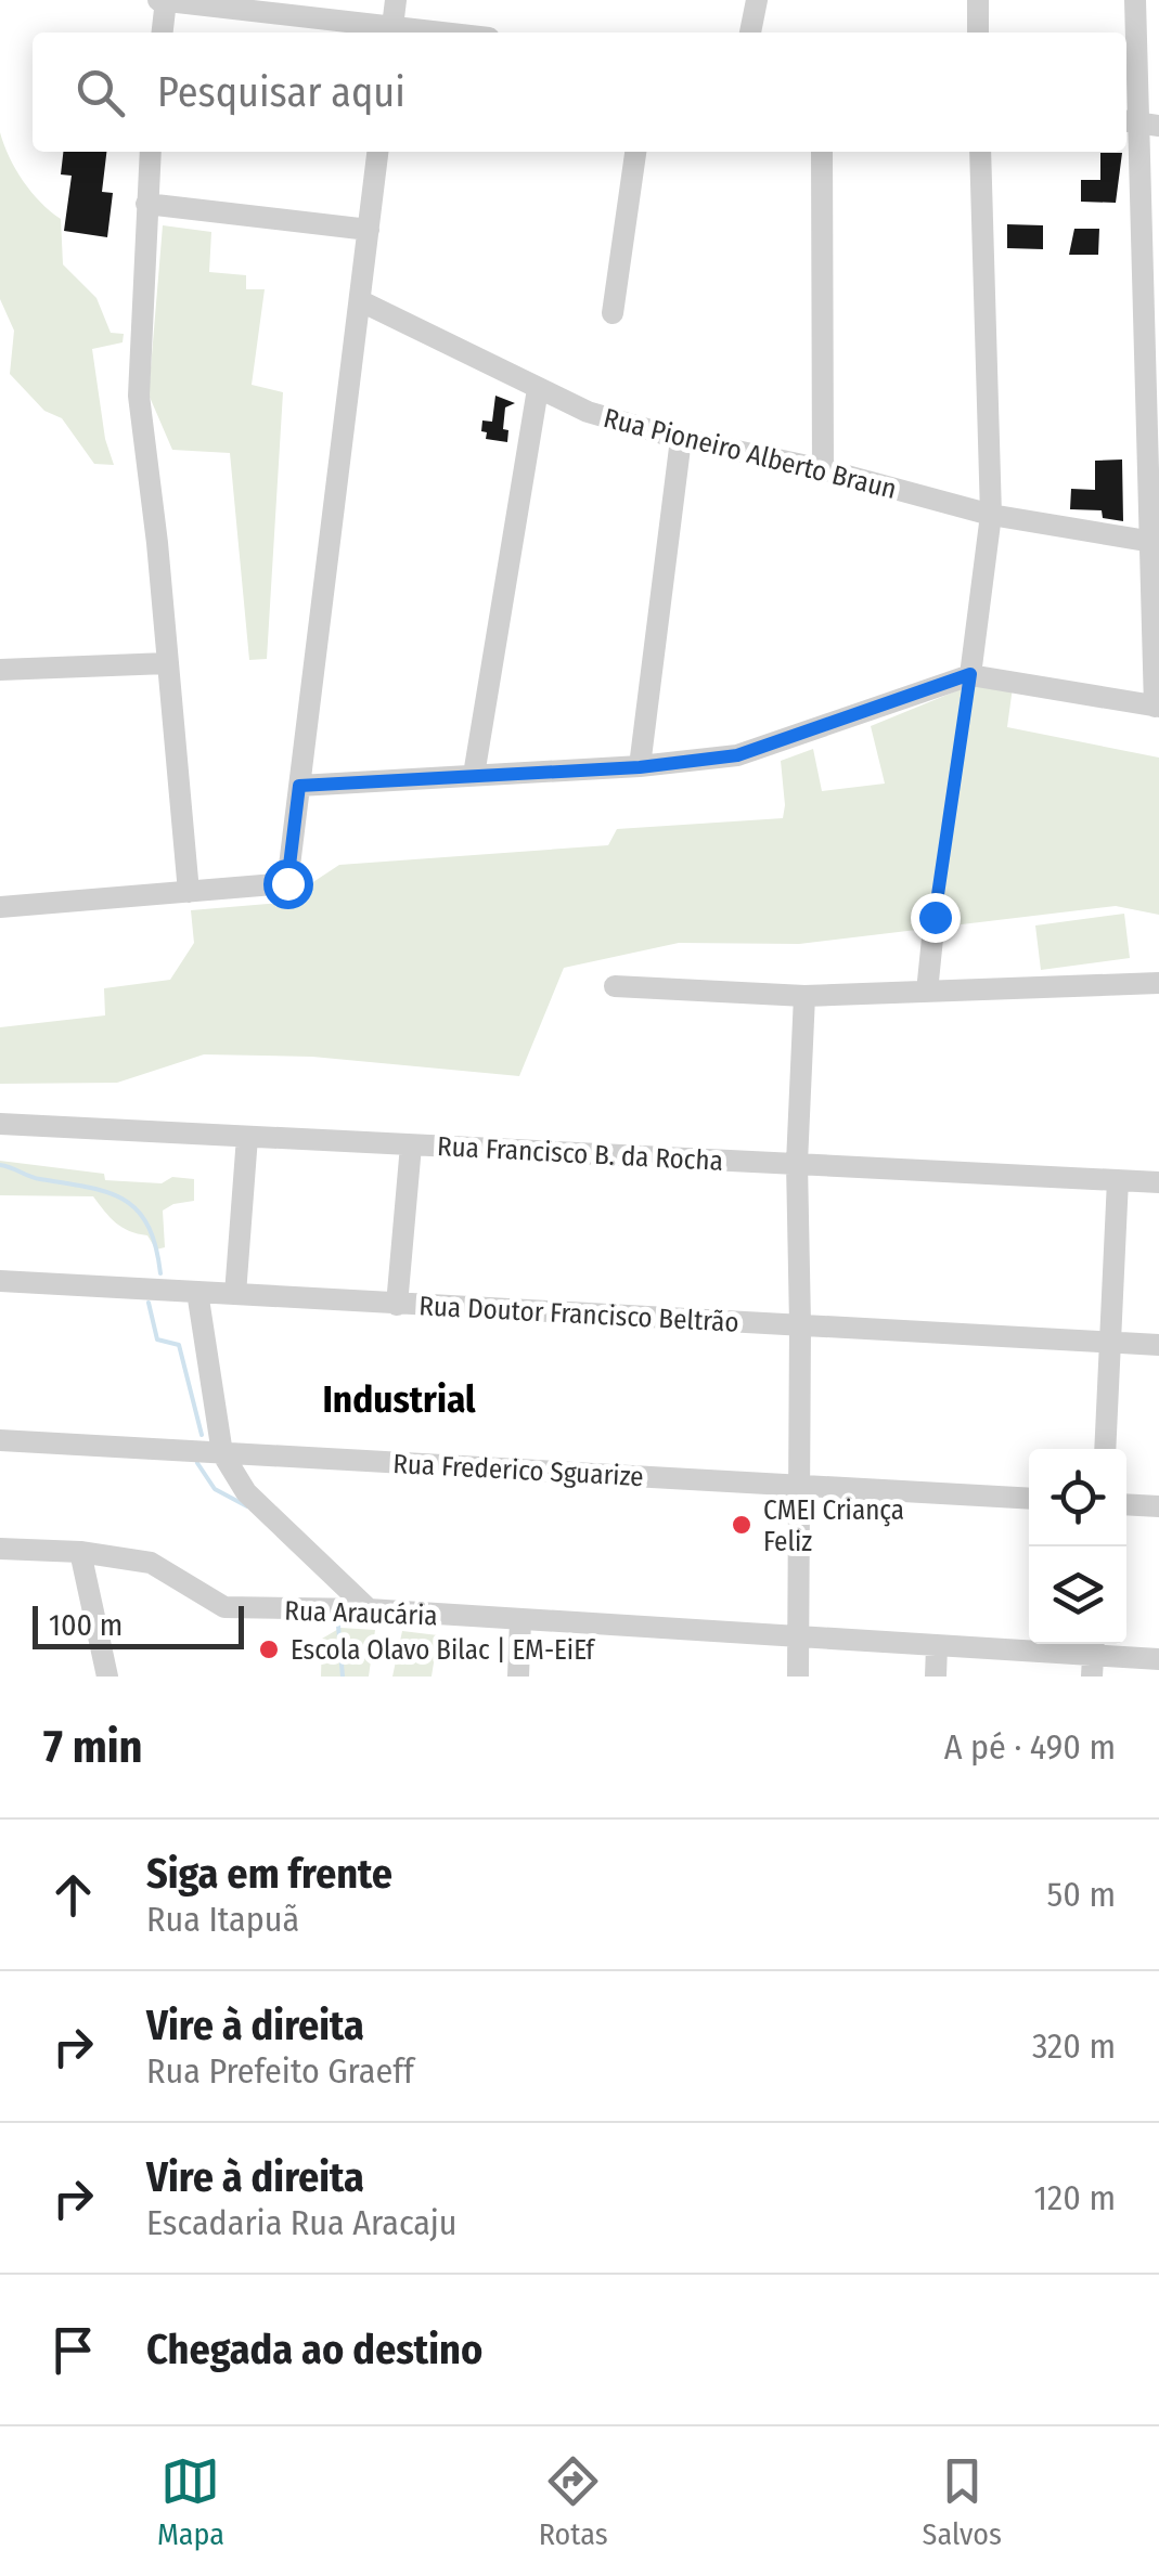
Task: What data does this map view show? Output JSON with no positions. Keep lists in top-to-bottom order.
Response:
{
  "streets": {
    "street": [
      "Rua Pioneiro Alberto Braun",
      "Rua Francisco B. da Rocha",
      "Rua Doutor Francisco Beltrão",
      "Rua Frederico Sguarize",
      "Rua Araucária"
    ]
  },
  "districts": ["Industrial"],
  "places": ["CMEI Criança Feliz", "Escola Olavo Bilac | EM-EiEf"],
  "scale_bar": "100 m",
  "page": {
    "search": "Pesquisar aqui",
    "scale": "100 m",
    "heading": ["7 min", "A pé · 490 m"],
    "list": [
      ["Siga em frente", "Rua Itapuã", "50 m"],
      ["Vire à direita", "Rua Prefeito Graeff", "320 m"],
      ["Vire à direita", "Escadaria Rua Aracaju", "120 m"],
      "Chegada ao destino"
    ],
    "nav": ["Mapa", "Rotas", "Salvos"]
  }
}
